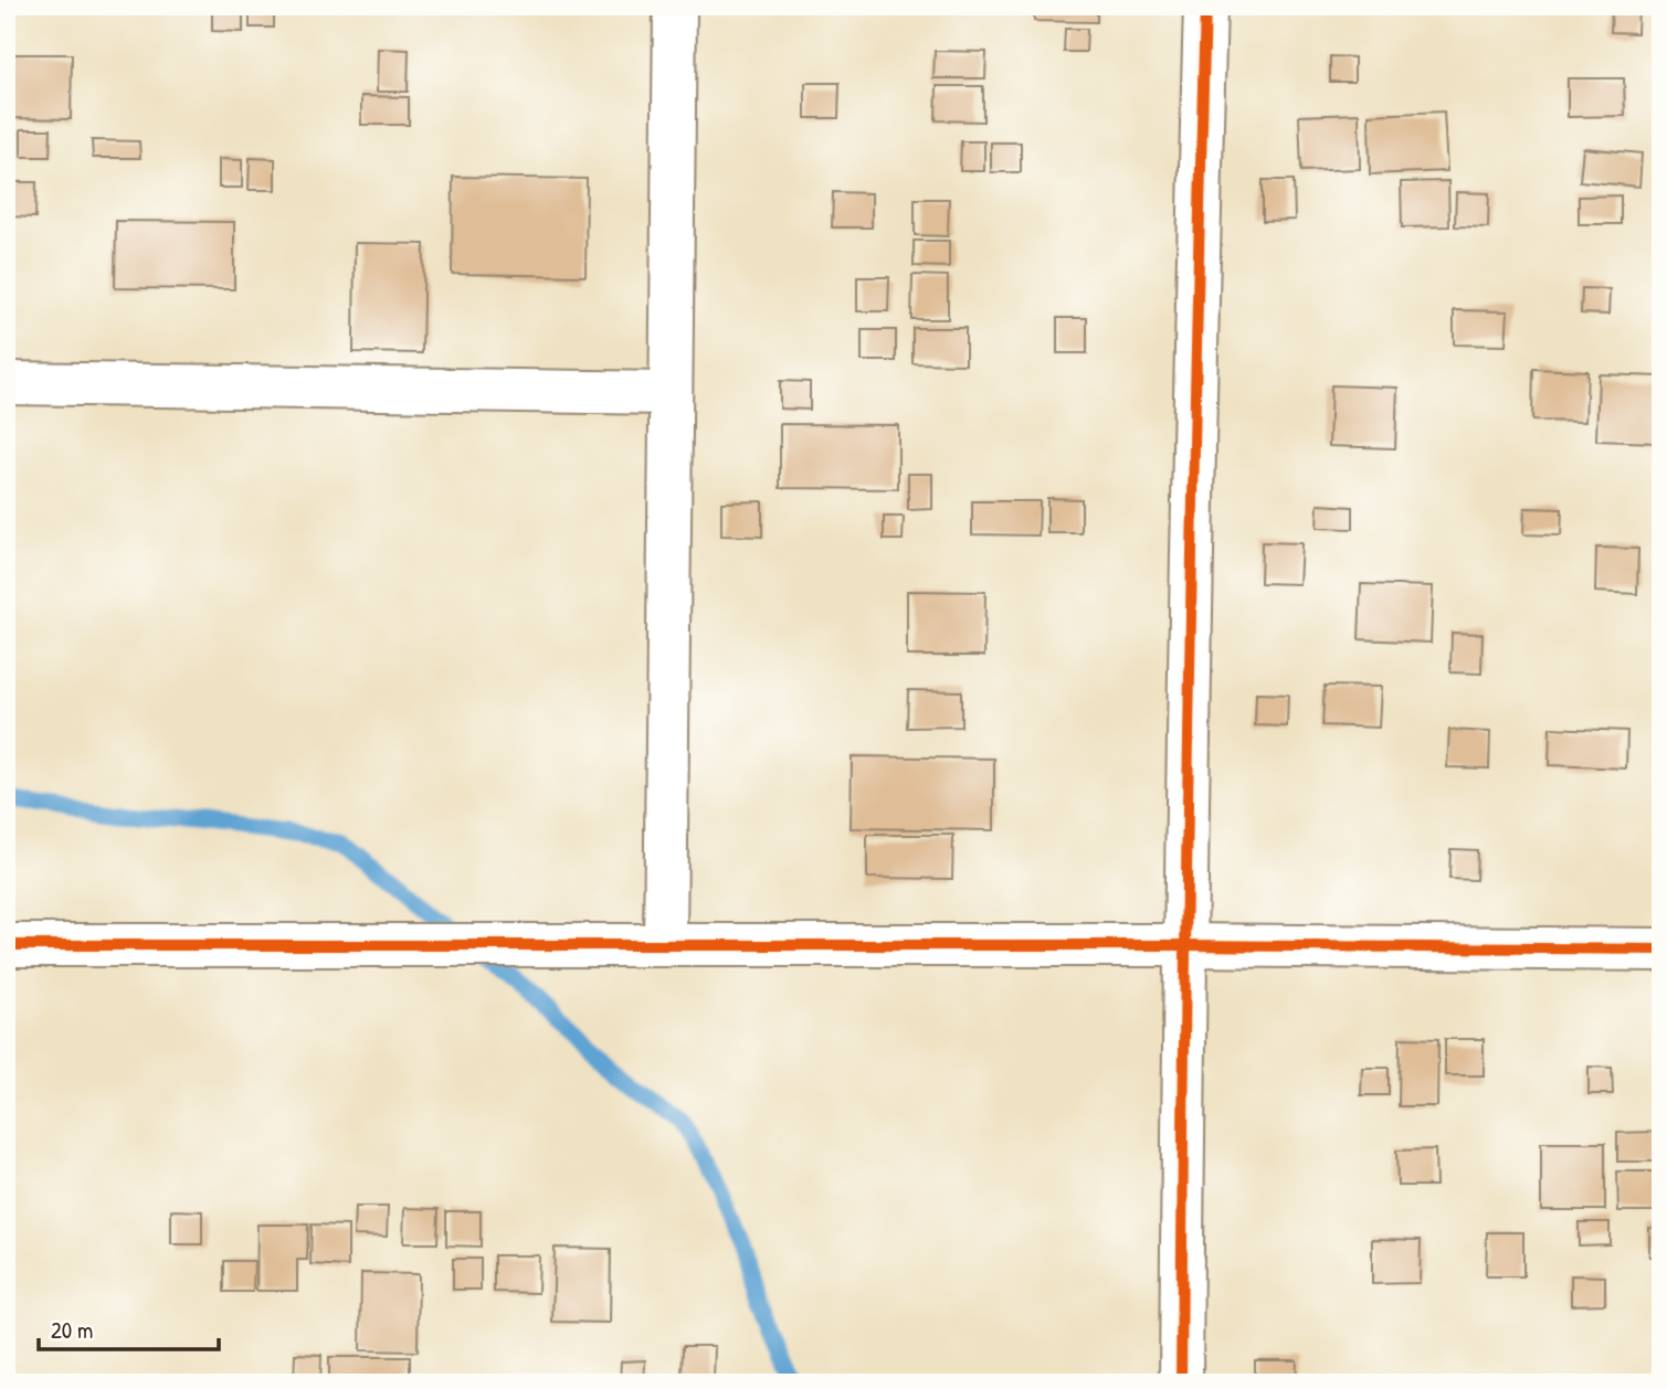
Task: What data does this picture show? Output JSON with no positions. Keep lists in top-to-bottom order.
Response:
{
  "scale_bar": "20 m"
}
